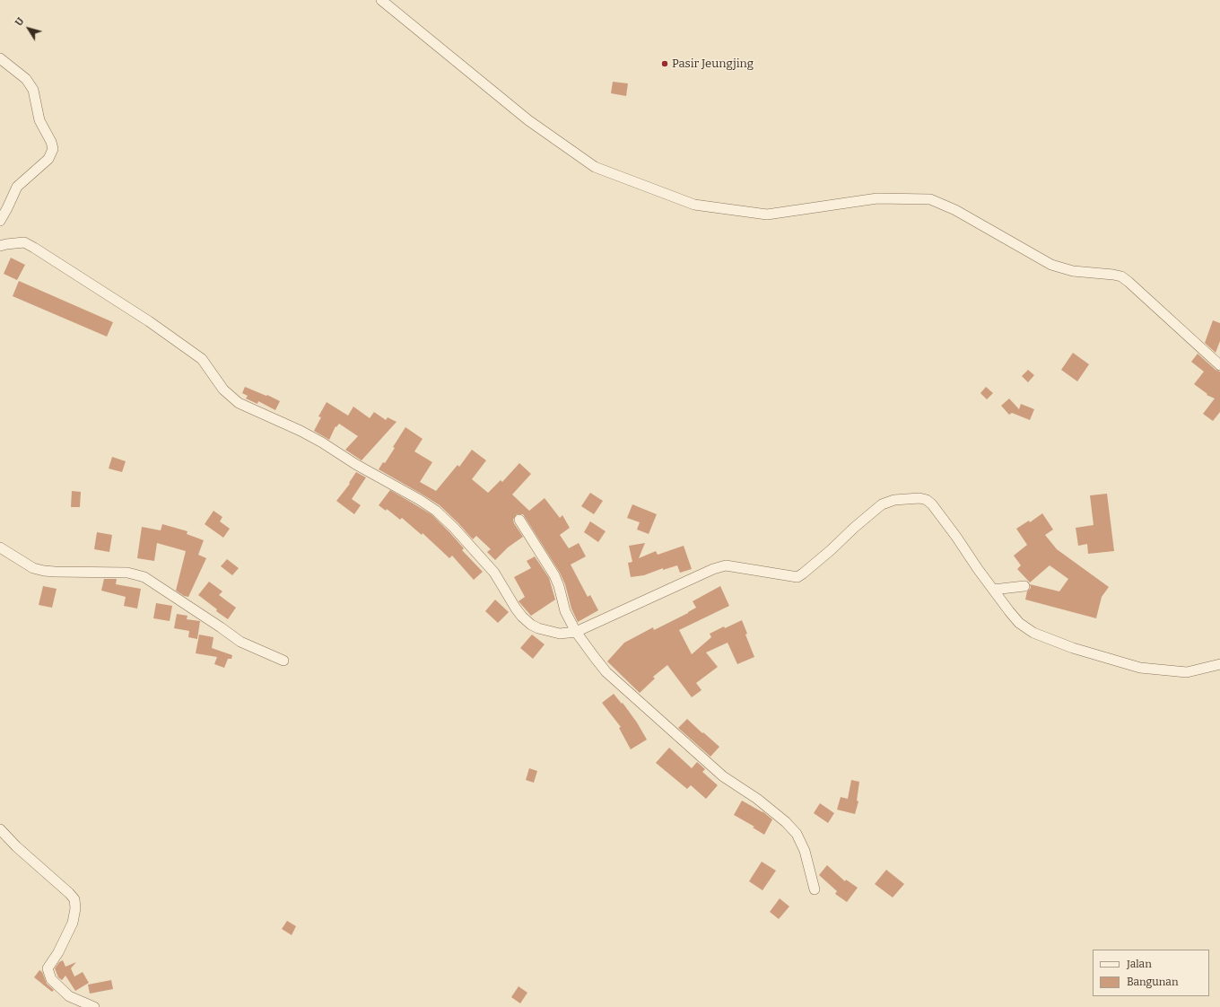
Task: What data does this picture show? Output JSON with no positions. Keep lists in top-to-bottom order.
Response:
{
  "places": ["Pasir Jeungjing"],
  "legend": ["Jalan", "Bangunan"],
  "north": "top left"
}
